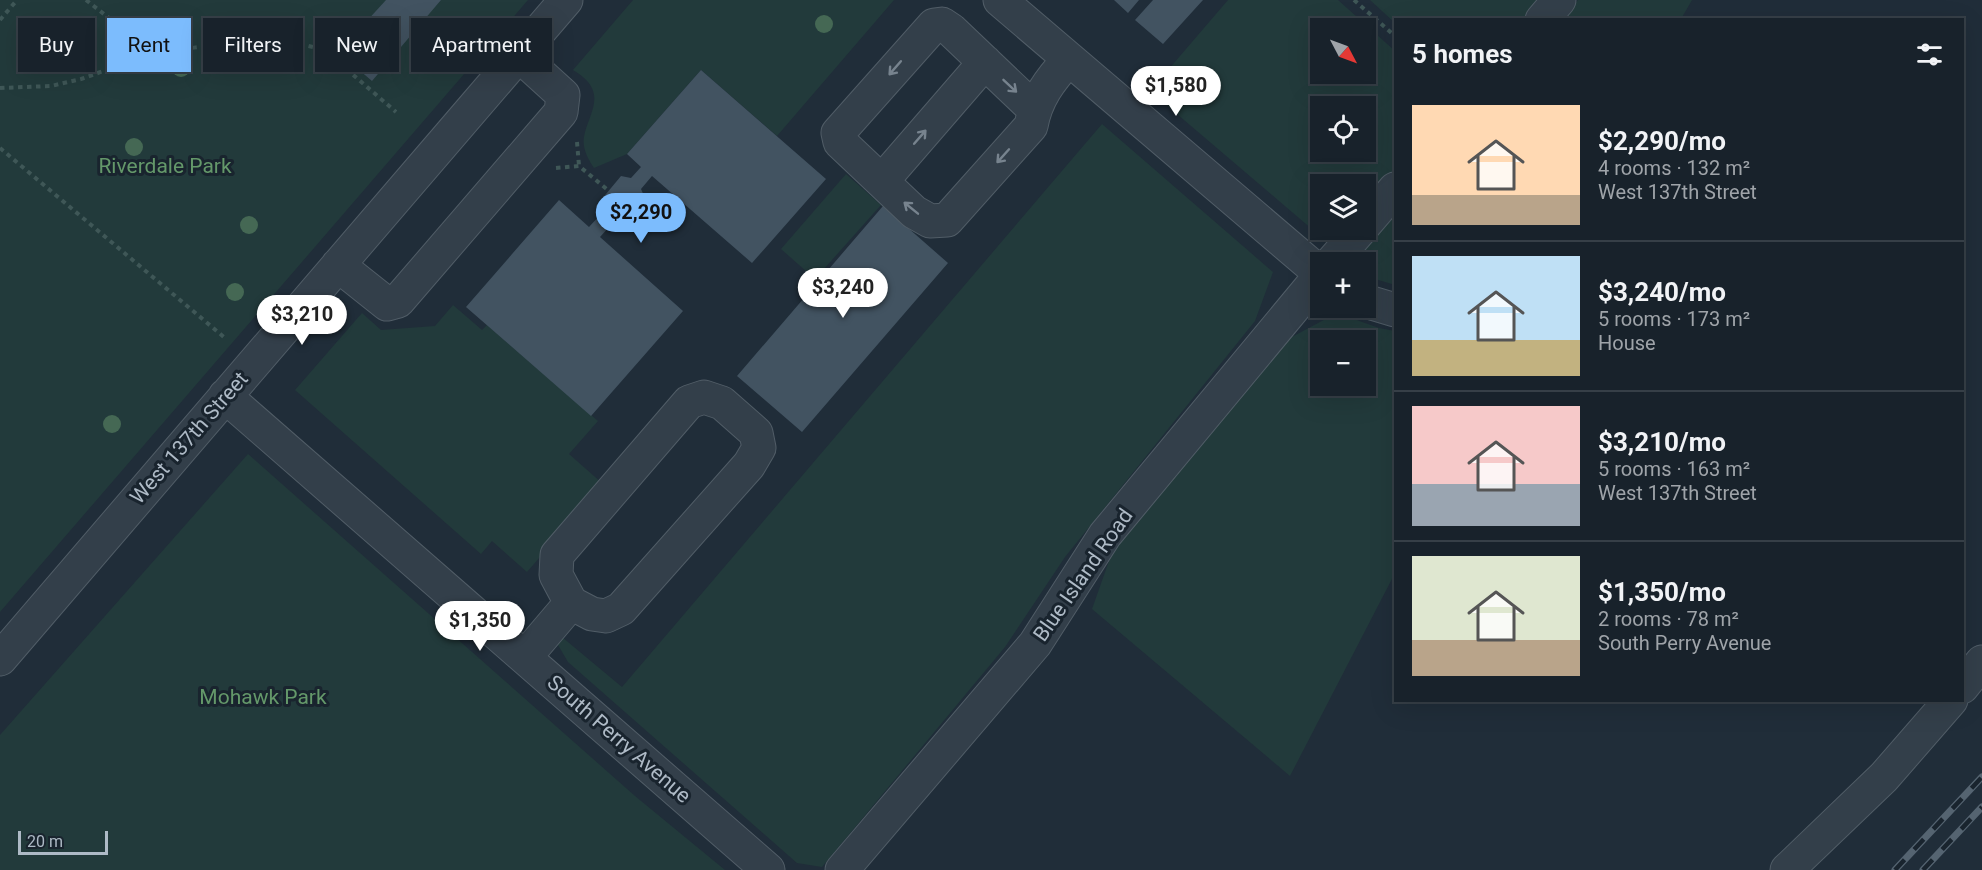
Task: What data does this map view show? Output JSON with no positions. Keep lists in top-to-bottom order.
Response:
{
  "streets": {
    "street": ["West 137th Street", "Blue Island Road", "South Perry Avenue"]
  },
  "crossings": [
    ["West 137th Street", "South Perry Avenue"]
  ],
  "parks": ["Riverdale Park", "Mohawk Park"],
  "scale_bar": "20 m",
  "north": "bottom right",
  "page": {
    "map_buttons": ["+", "−"],
    "chip": [
      "Buy",
      "Rent",
      "Filters",
      "New",
      "Apartment"
    ],
    "heading": "5 homes",
    "price": [
      "$1,580",
      "$2,290",
      "$3,240",
      "$3,210",
      "$1,350"
    ],
    "list": [
      {
        "name": "$2,290/mo",
        "note": "4 rooms · 132 m² · West 137th Street"
      },
      {
        "name": "$3,240/mo",
        "note": "5 rooms · 173 m² · House"
      },
      {
        "name": "$3,210/mo",
        "note": "5 rooms · 163 m² · West 137th Street"
      },
      {
        "name": "$1,350/mo",
        "note": "2 rooms · 78 m² · South Perry Avenue"
      }
    ],
    "scale": "20 m"
  }
}
